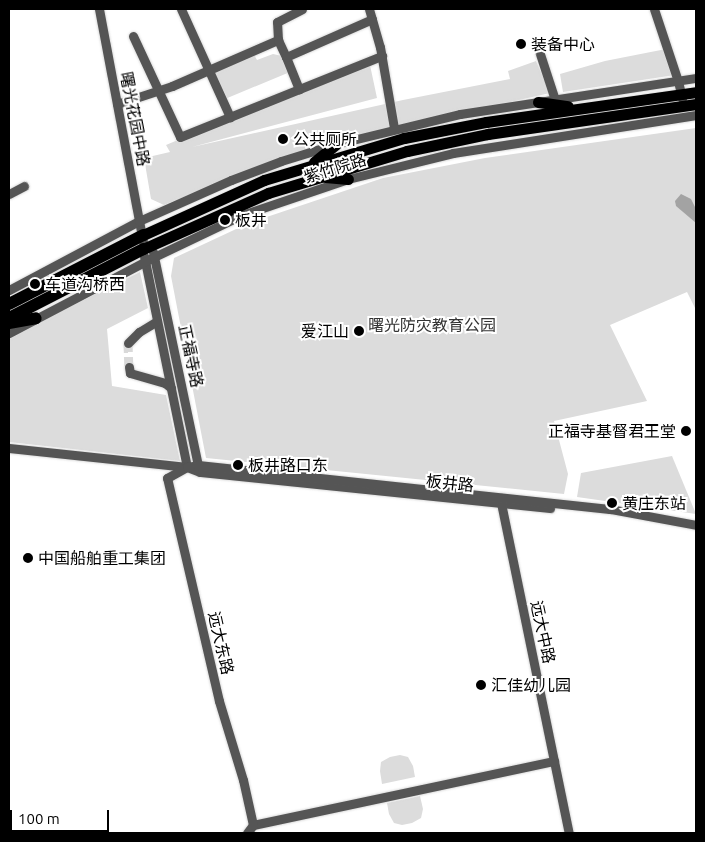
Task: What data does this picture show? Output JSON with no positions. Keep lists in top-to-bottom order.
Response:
{
  "streets": {
    "highway": ["紫竹院路"],
    "street": [
      "曙光花园中路",
      "正福寺路",
      "板井路",
      "远大中路",
      "远大东路"
    ]
  },
  "crossings": [
    ["曙光花园中路", "紫竹院路"],
    ["曙光花园中路", "正福寺路"],
    ["紫竹院路", "正福寺路"],
    ["正福寺路", "板井路"],
    ["正福寺路", "远大东路"],
    ["板井路", "远大中路"],
    ["板井路", "远大东路"]
  ],
  "parks": ["曙光防灾教育公园"],
  "places": [
    "装备中心",
    "公共厕所",
    "板井",
    "车道沟桥西",
    "爱江山",
    "正福寺基督君王堂",
    "板井路口东",
    "黄庄东站",
    "中国船舶重工集团",
    "汇佳幼儿园"
  ],
  "scale_bar": "100 m"
}
